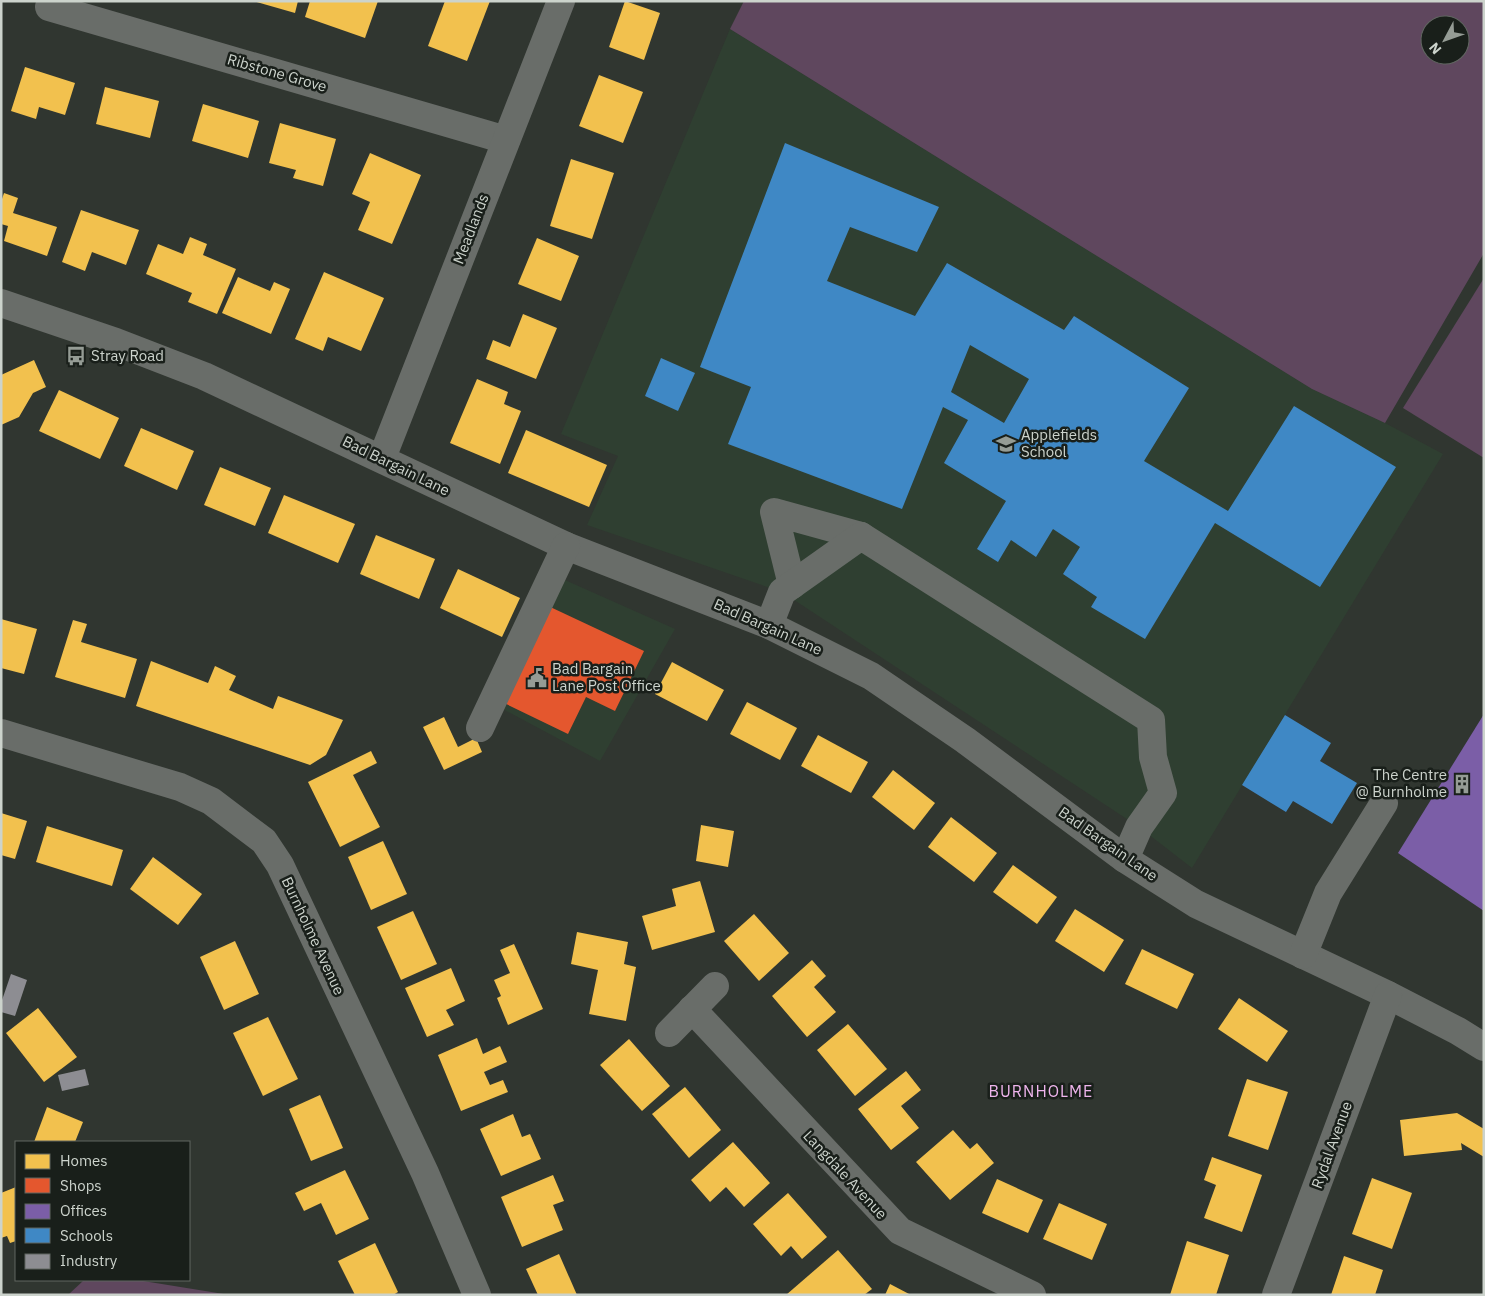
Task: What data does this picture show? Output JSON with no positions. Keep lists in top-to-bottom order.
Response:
{
  "streets": {
    "street": [
      "Ribstone Grove",
      "Meadlands",
      "Bad Bargain Lane",
      "Burnholme Avenue",
      "Rydal Avenue",
      "Langdale Avenue"
    ]
  },
  "crossings": [
    ["Ribstone Grove", "Meadlands"],
    ["Meadlands", "Bad Bargain Lane"],
    ["Bad Bargain Lane", "Rydal Avenue"]
  ],
  "districts": ["BURNHOLME"],
  "places": {
    "bus stop": ["Stray Road"],
    "school or university": ["Applefields School"],
    "public building": ["Bad Bargain Lane Post Office"],
    "building": ["The Centre @ Burnholme"]
  },
  "legend": [
    "Homes",
    "Shops",
    "Offices",
    "Schools",
    "Industry"
  ],
  "north": "bottom left"
}
